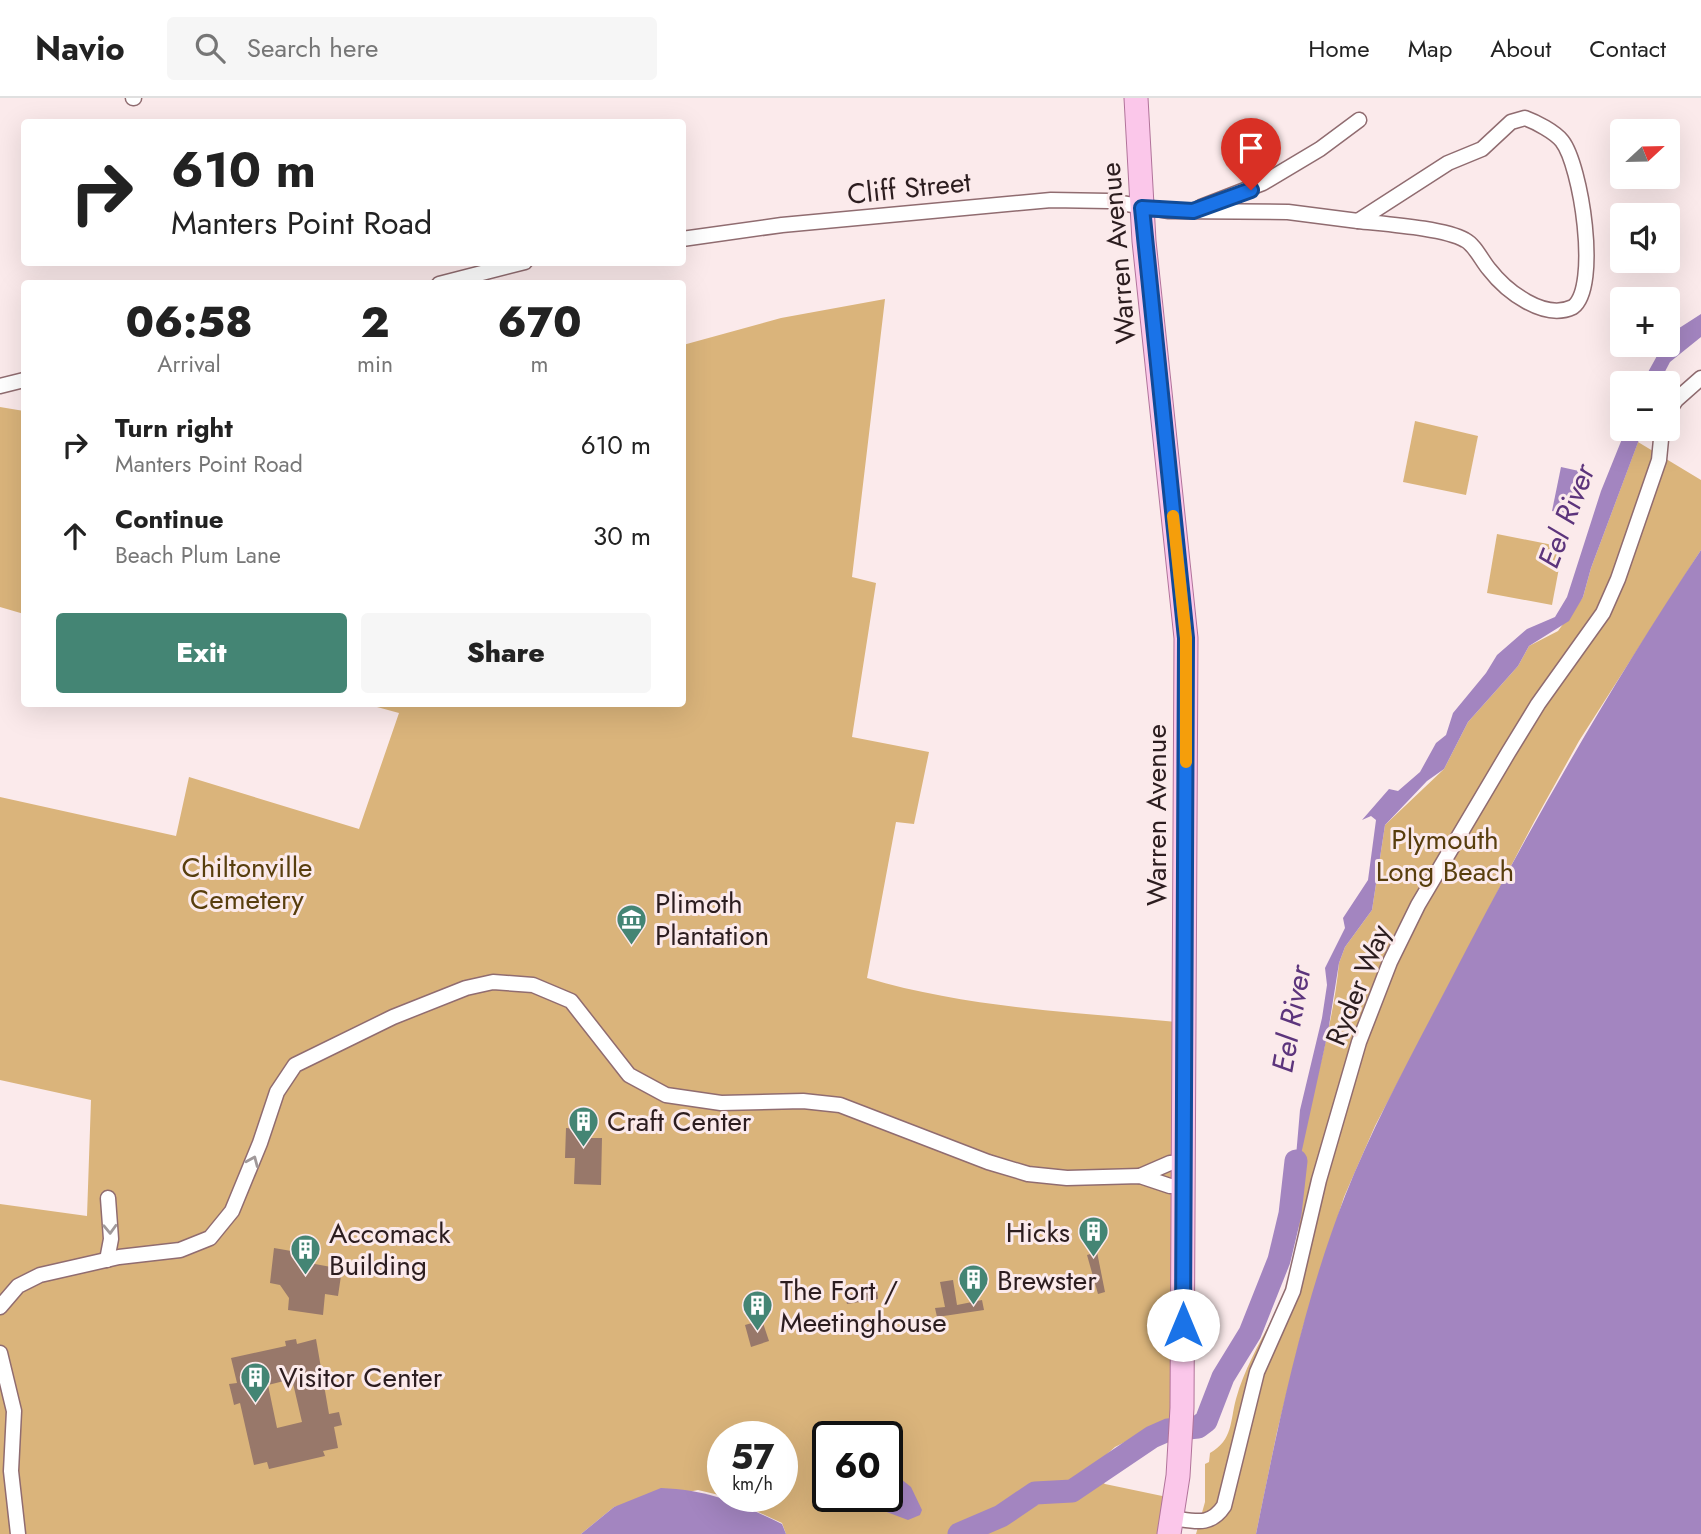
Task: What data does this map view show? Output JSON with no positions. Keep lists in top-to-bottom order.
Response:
{
  "streets": {
    "main road": ["Warren Avenue"],
    "street": ["Cliff Street", "Ryder Way"]
  },
  "crossings": [
    ["Cliff Street", "Warren Avenue"],
    ["Warren Avenue", "Ryder Way"]
  ],
  "water": ["Eel River"],
  "parks": ["Plymouth Long Beach", "Chiltonville Cemetery"],
  "places": {
    "museum": ["Plimoth Plantation"],
    "building": [
      "Craft Center",
      "Hicks",
      "Accomack Building",
      "Brewster",
      "The Fort / Meetinghouse",
      "Visitor Center"
    ]
  },
  "north": "right",
  "page": {
    "header": "Navio",
    "search": "Search here",
    "nav": [
      "Home",
      "Map",
      "About",
      "Contact"
    ],
    "map_buttons": ["+", "−"],
    "turn": ["610 m", "Manters Point Road"],
    "eta": [
      "06:58",
      "Arrival",
      "2",
      "min",
      "670",
      "m"
    ],
    "list": [
      {
        "name": "Turn right",
        "note": "Manters Point Road",
        "value": "610 m"
      },
      {
        "name": "Continue",
        "note": "Beach Plum Lane",
        "value": "30 m"
      }
    ],
    "buttons": ["Exit", "Share"],
    "speed": "57 km/h",
    "limit": "60"
  }
}
